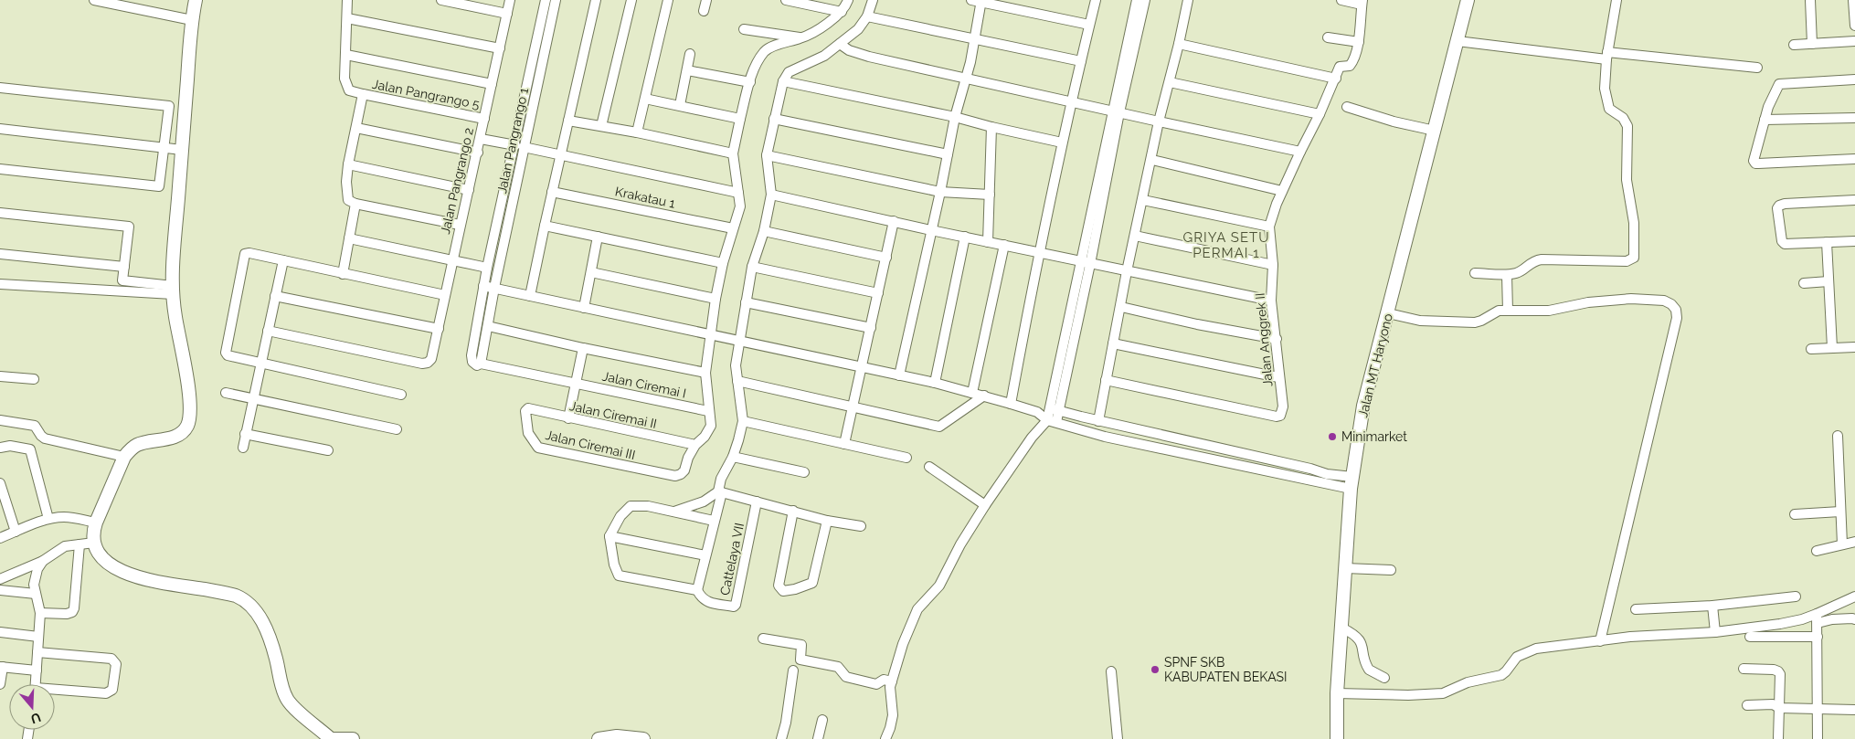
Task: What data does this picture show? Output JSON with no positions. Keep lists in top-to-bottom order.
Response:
{
  "streets": {
    "street": [
      "Jalan Pangrango 5",
      "Jalan Pangrango 1",
      "Jalan Pangrango 2",
      "Krakatau 1",
      "Jalan Anggrek II",
      "Jalan MT Haryono",
      "Jalan Ciremai I",
      "Jalan Ciremai II",
      "Jalan Ciremai III",
      "Cattelaya VII"
    ]
  },
  "crossings": [
    ["Jalan Pangrango 5", "Jalan Pangrango 2"],
    ["Jalan Pangrango 1", "Jalan Ciremai I"],
    ["Jalan Ciremai II", "Jalan Ciremai III"]
  ],
  "districts": ["GRIYA SETU PERMAI 1"],
  "places": ["Minimarket", "SPNF SKB KABUPATEN BEKASI"],
  "north": "bottom"
}
